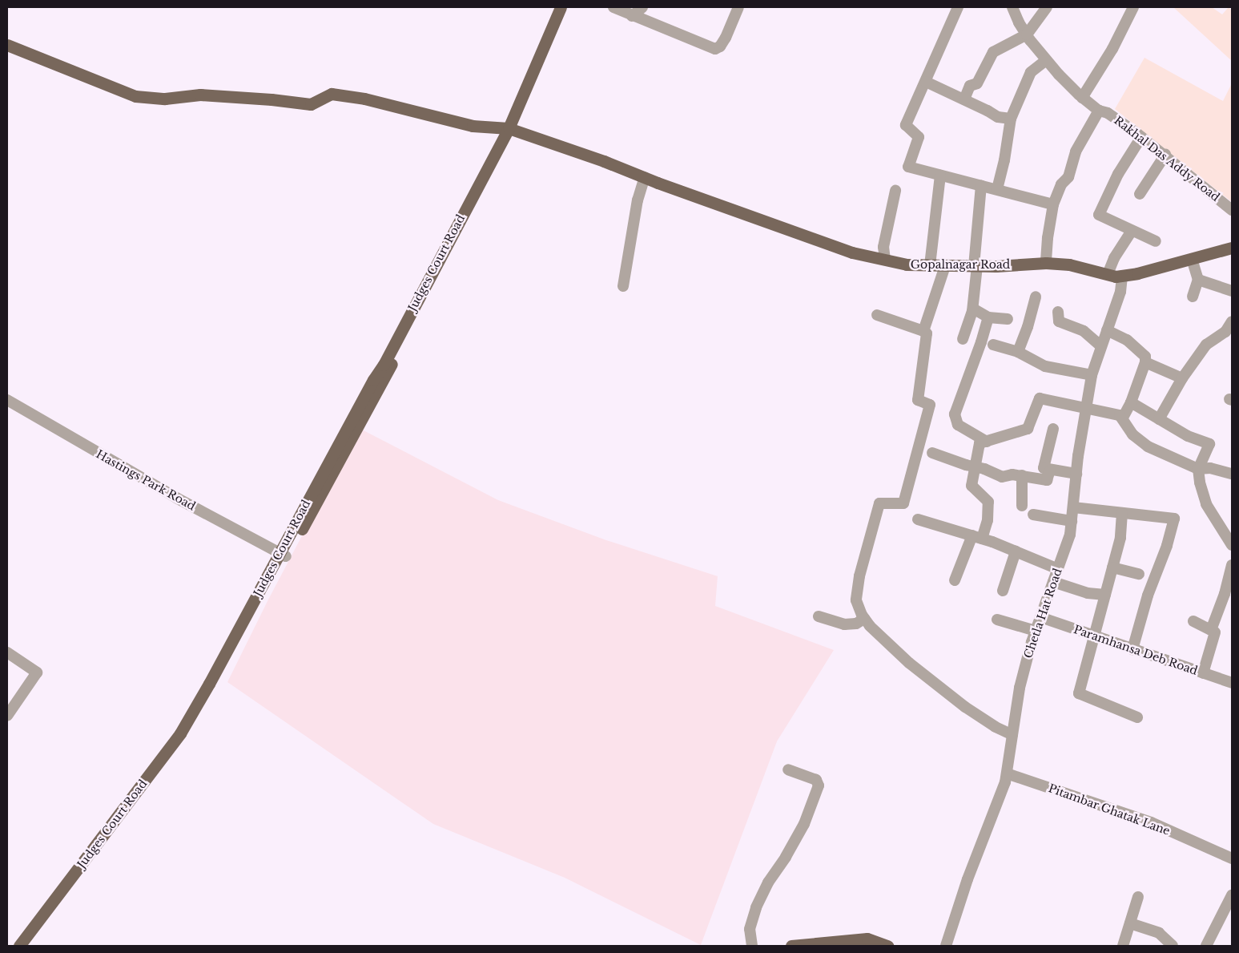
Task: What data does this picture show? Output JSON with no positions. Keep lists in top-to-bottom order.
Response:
{
  "streets": {
    "main road": ["Judges Court Road", "Gopalnagar Road"],
    "street": [
      "Rakhal Das Addy Road",
      "Hastings Park Road",
      "Chetla Hat Road",
      "Paramhansa Deb Road",
      "Pitambar Ghatak Lane"
    ]
  },
  "crossings": [
    ["Judges Court Road", "Gopalnagar Road"],
    ["Judges Court Road", "Hastings Park Road"],
    ["Gopalnagar Road", "Chetla Hat Road"],
    ["Chetla Hat Road", "Paramhansa Deb Road"],
    ["Chetla Hat Road", "Pitambar Ghatak Lane"]
  ]
}
